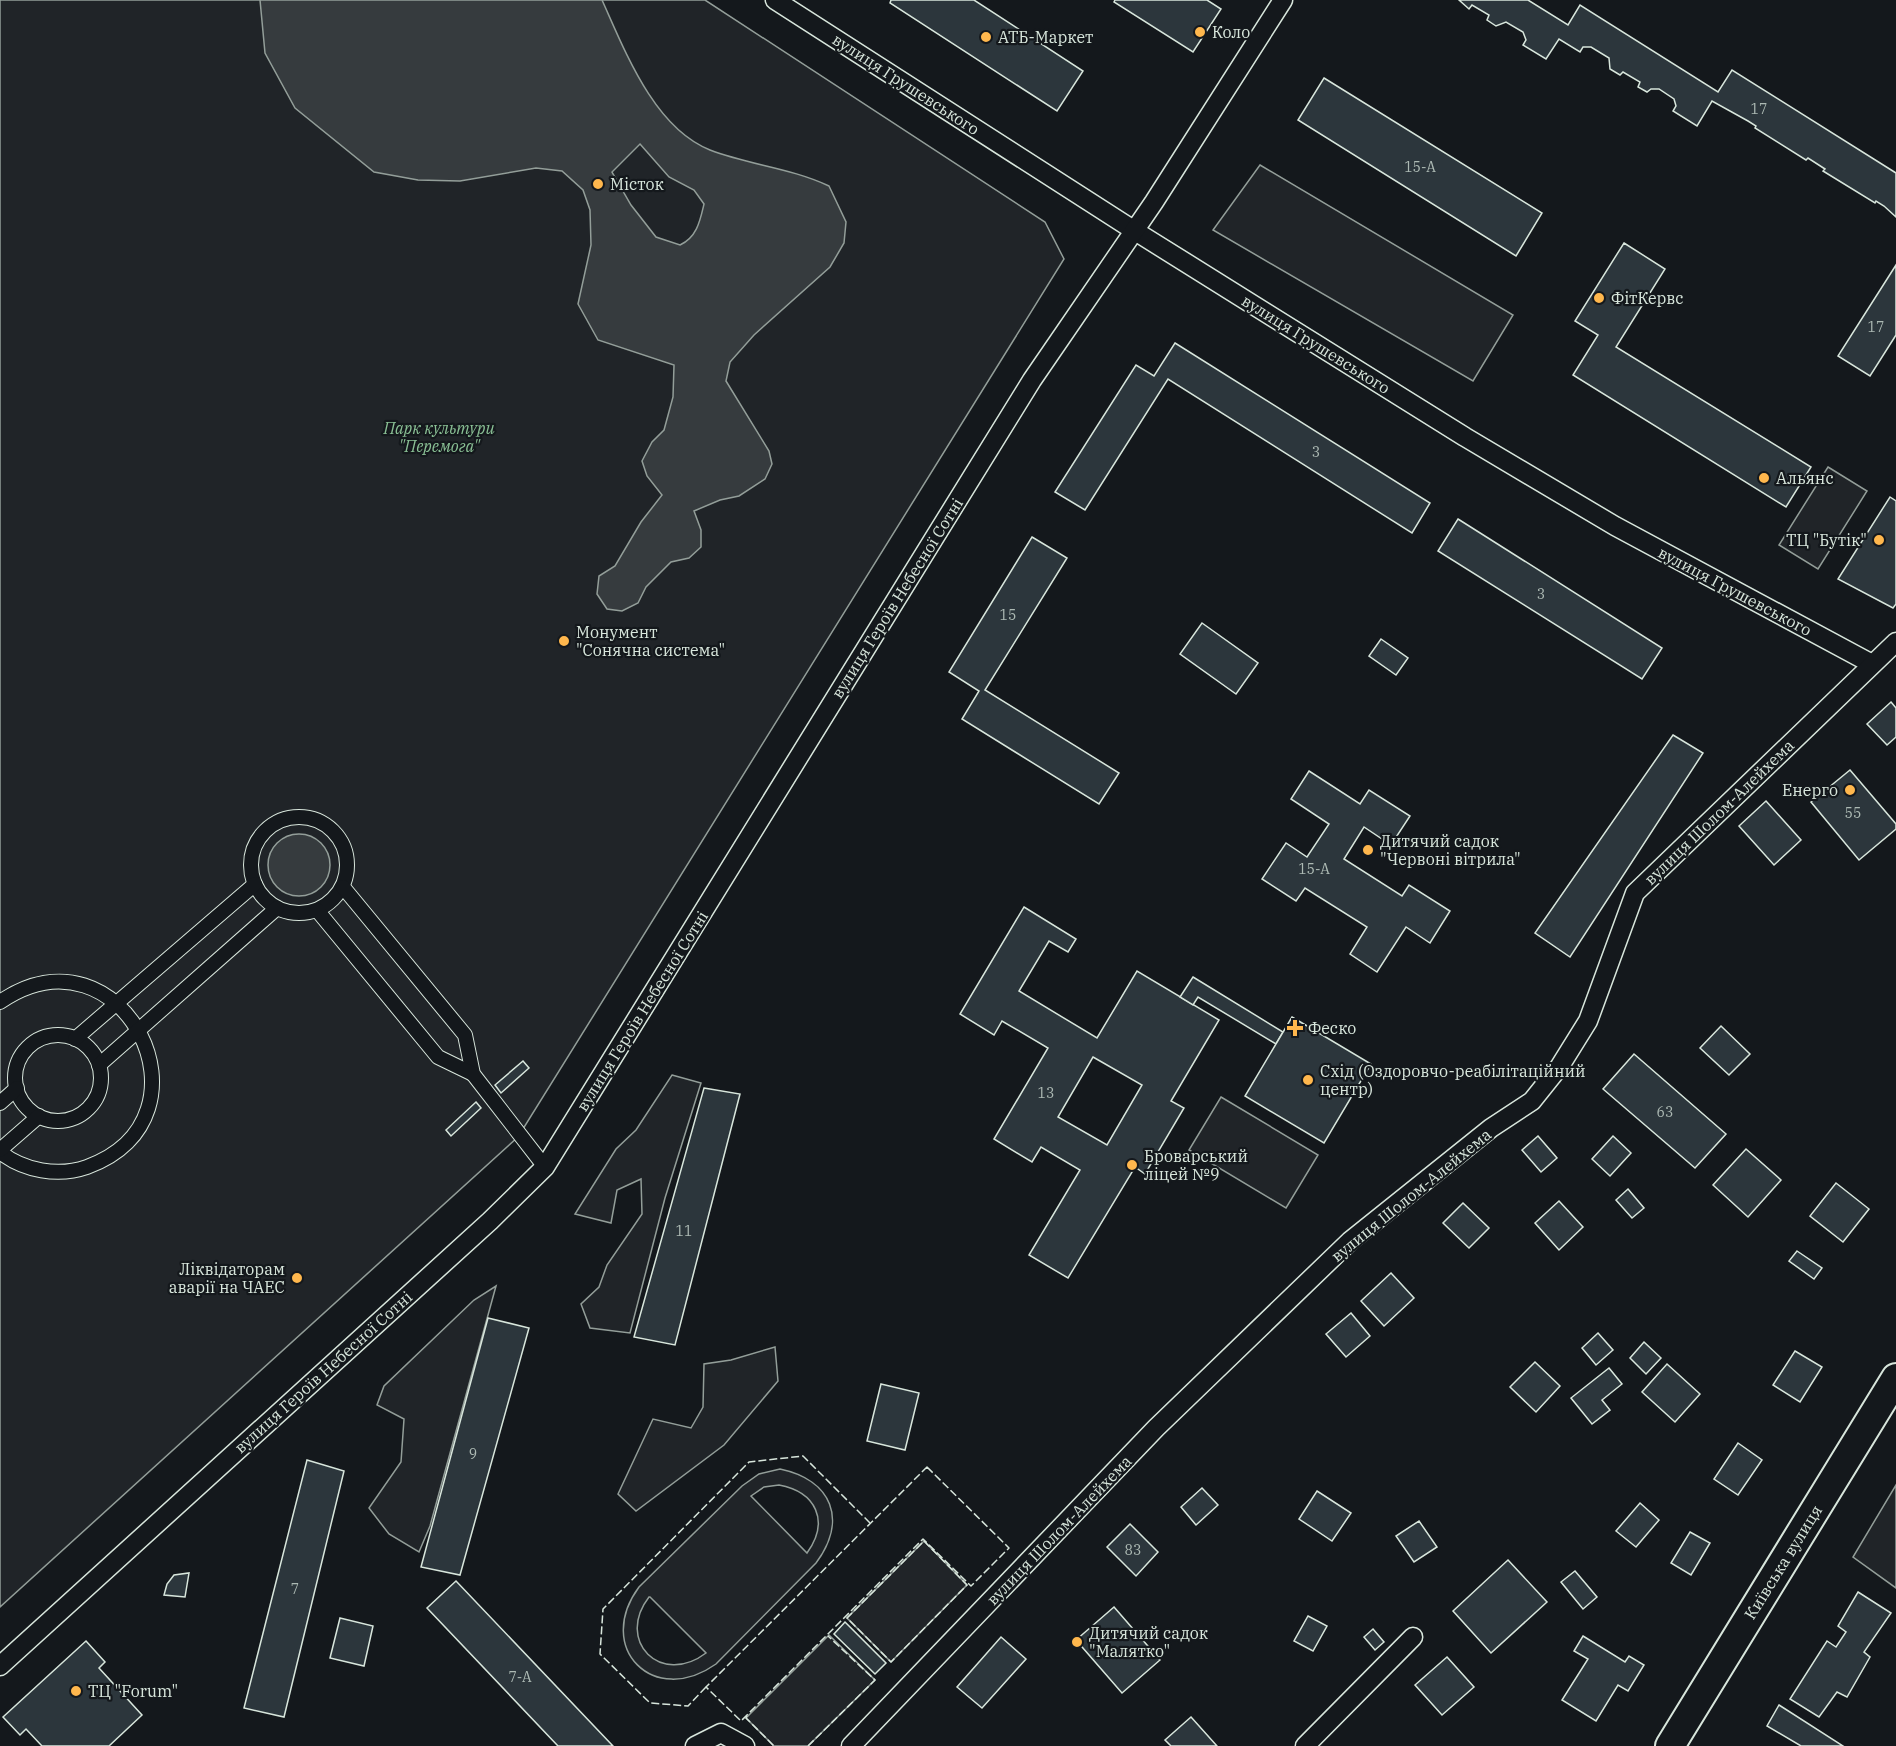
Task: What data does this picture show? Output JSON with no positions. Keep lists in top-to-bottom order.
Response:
{
  "streets": {
    "main road": ["Київська вулиця"],
    "street": ["вулиця Грушевського", "вулиця Героїв Небесної Сотні", "вулиця Шолом-Алейхема"]
  },
  "crossings": [
    ["вулиця Грушевського", "вулиця Героїв Небесної Сотні"],
    ["вулиця Грушевського", "вулиця Шолом-Алейхема"]
  ],
  "parks": ["Парк культури \"Перемога\""],
  "places": {
    "other": [
      "Коло",
      "АТБ-Маркет",
      "Місток",
      "ФітКервс",
      "Альянс",
      "ТЦ \"Бутік\"",
      "Монумент \"Сонячна система\"",
      "Енерго",
      "Дитячий садок \"Червоні вітрила\"",
      "Схід (Оздоровчо-реабілітаційний центр)",
      "Броварський ліцей №9",
      "Ліквідаторам аварії на ЧАЕС",
      "Дитячий садок \"Малятко\"",
      "ТЦ \"Forum\""
    ],
    "health": ["Феско"]
  },
  "house_numbers": [
    "17",
    "15-А",
    "17",
    "3",
    "3",
    "15",
    "55",
    "15-А",
    "13",
    "63",
    "11",
    "9",
    "83",
    "7",
    "7-А"
  ]
}
